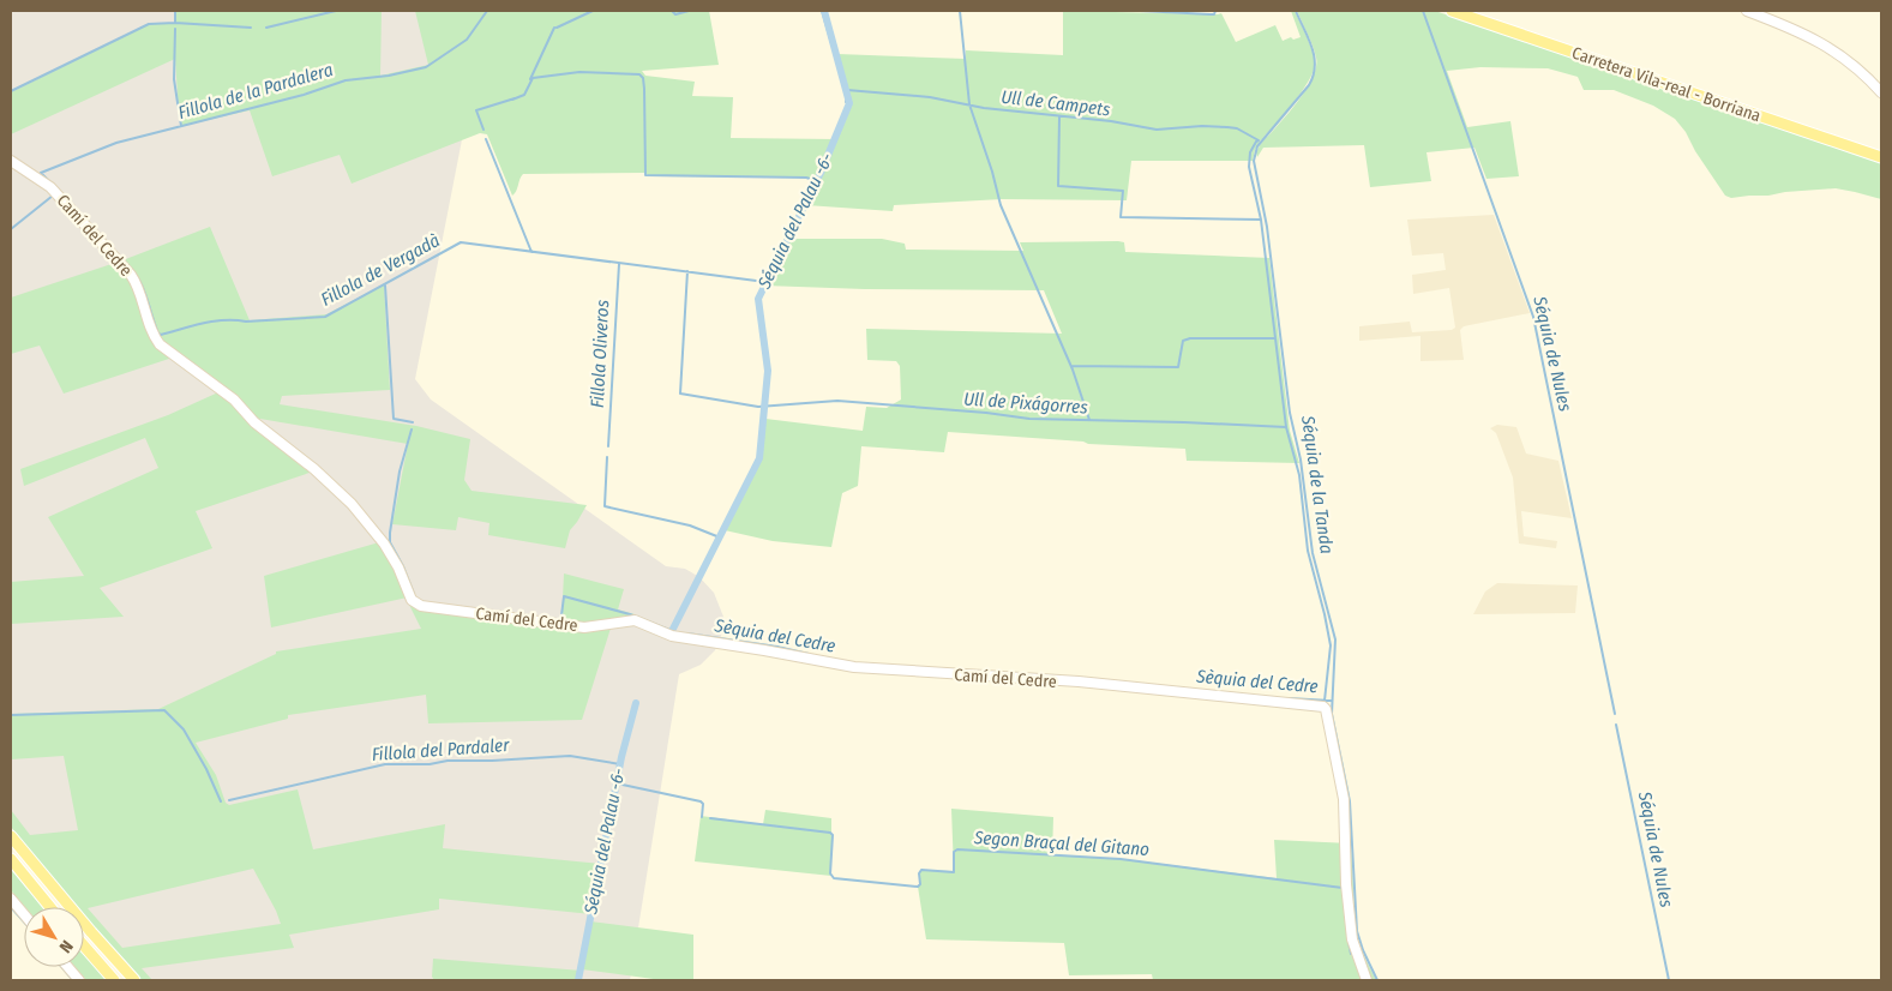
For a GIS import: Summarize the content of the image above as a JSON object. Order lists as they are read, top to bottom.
{
  "streets": {
    "main road": ["Carretera Vila-real - Borriana"],
    "street": ["Camí del Cedre"]
  },
  "water": [
    "Fillola de la Pardalera",
    "Ull de Campets",
    "Séquia del Palau -6-",
    "Fillola de Vergadà",
    "Fillola Oliveros",
    "Séquia de Nules",
    "Ull de Pixágorres",
    "Séquia de la Tanda",
    "Sèquia del Cedre",
    "Fillola del Pardaler",
    "Segon Braçal del Gitano"
  ],
  "north": "bottom right"
}
